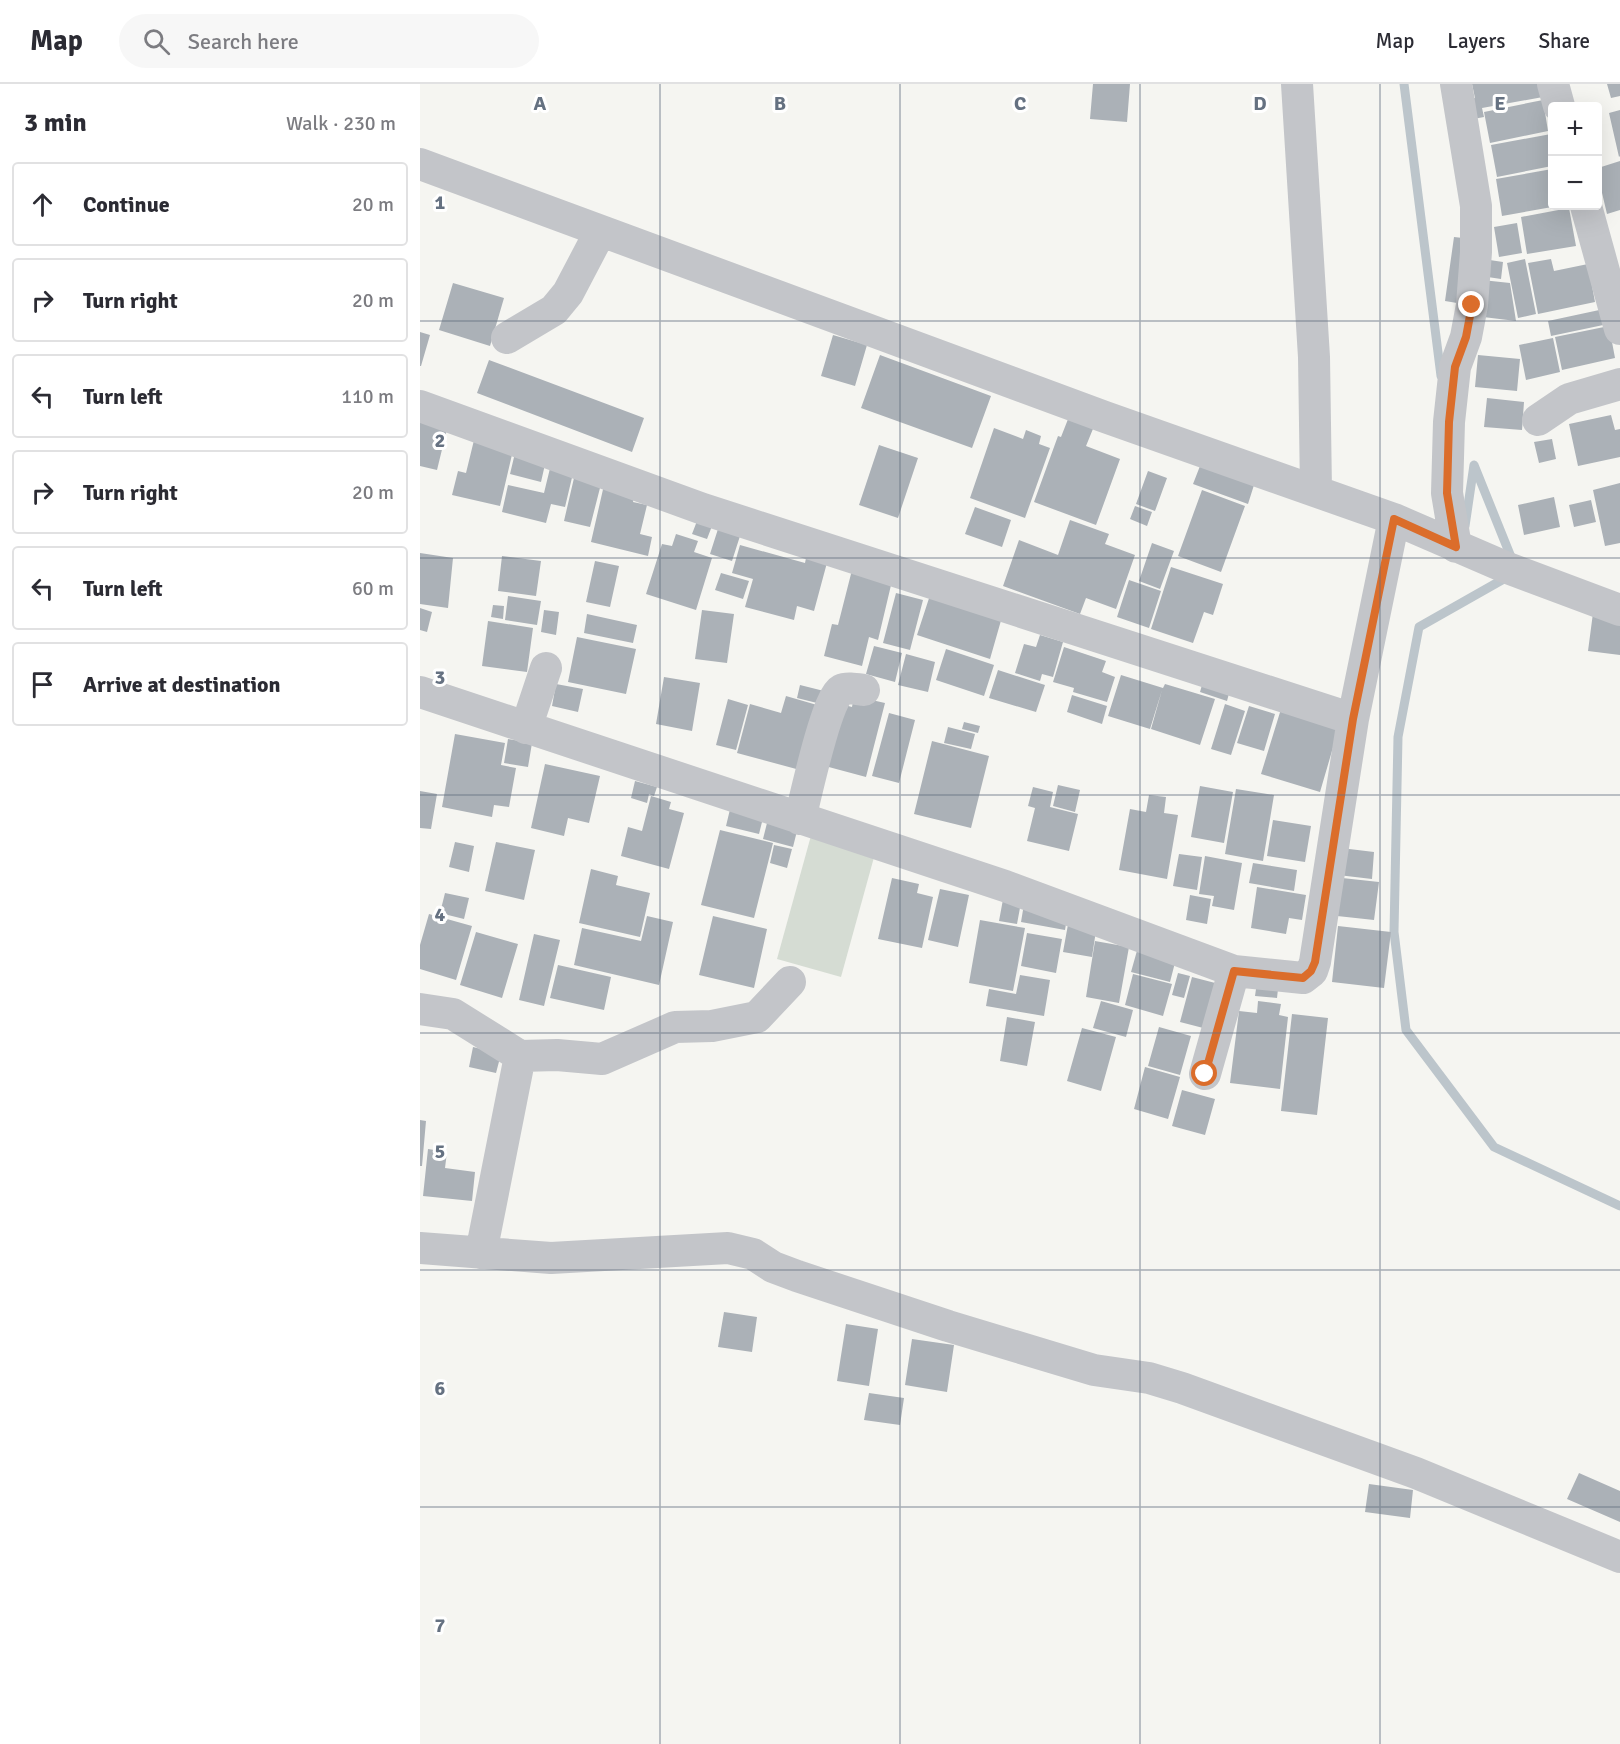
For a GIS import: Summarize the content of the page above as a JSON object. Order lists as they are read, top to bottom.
{
  "page": {
    "header": "Map",
    "search": "Search here",
    "nav": ["Map", "Layers", "Share"],
    "heading": ["3 min", "Walk · 230 m"],
    "map_buttons": ["+", "−"],
    "list": [
      ["Continue", "20 m"],
      ["Turn right", "20 m"],
      ["Turn left", "110 m"],
      ["Turn right", "20 m"],
      ["Turn left", "60 m"],
      "Arrive at destination"
    ]
  },
  "grid": {
    "columns": [
      "A",
      "B",
      "C",
      "D",
      "E"
    ],
    "rows": [
      "1",
      "2",
      "3",
      "4",
      "5",
      "6",
      "7"
    ]
  }
}
